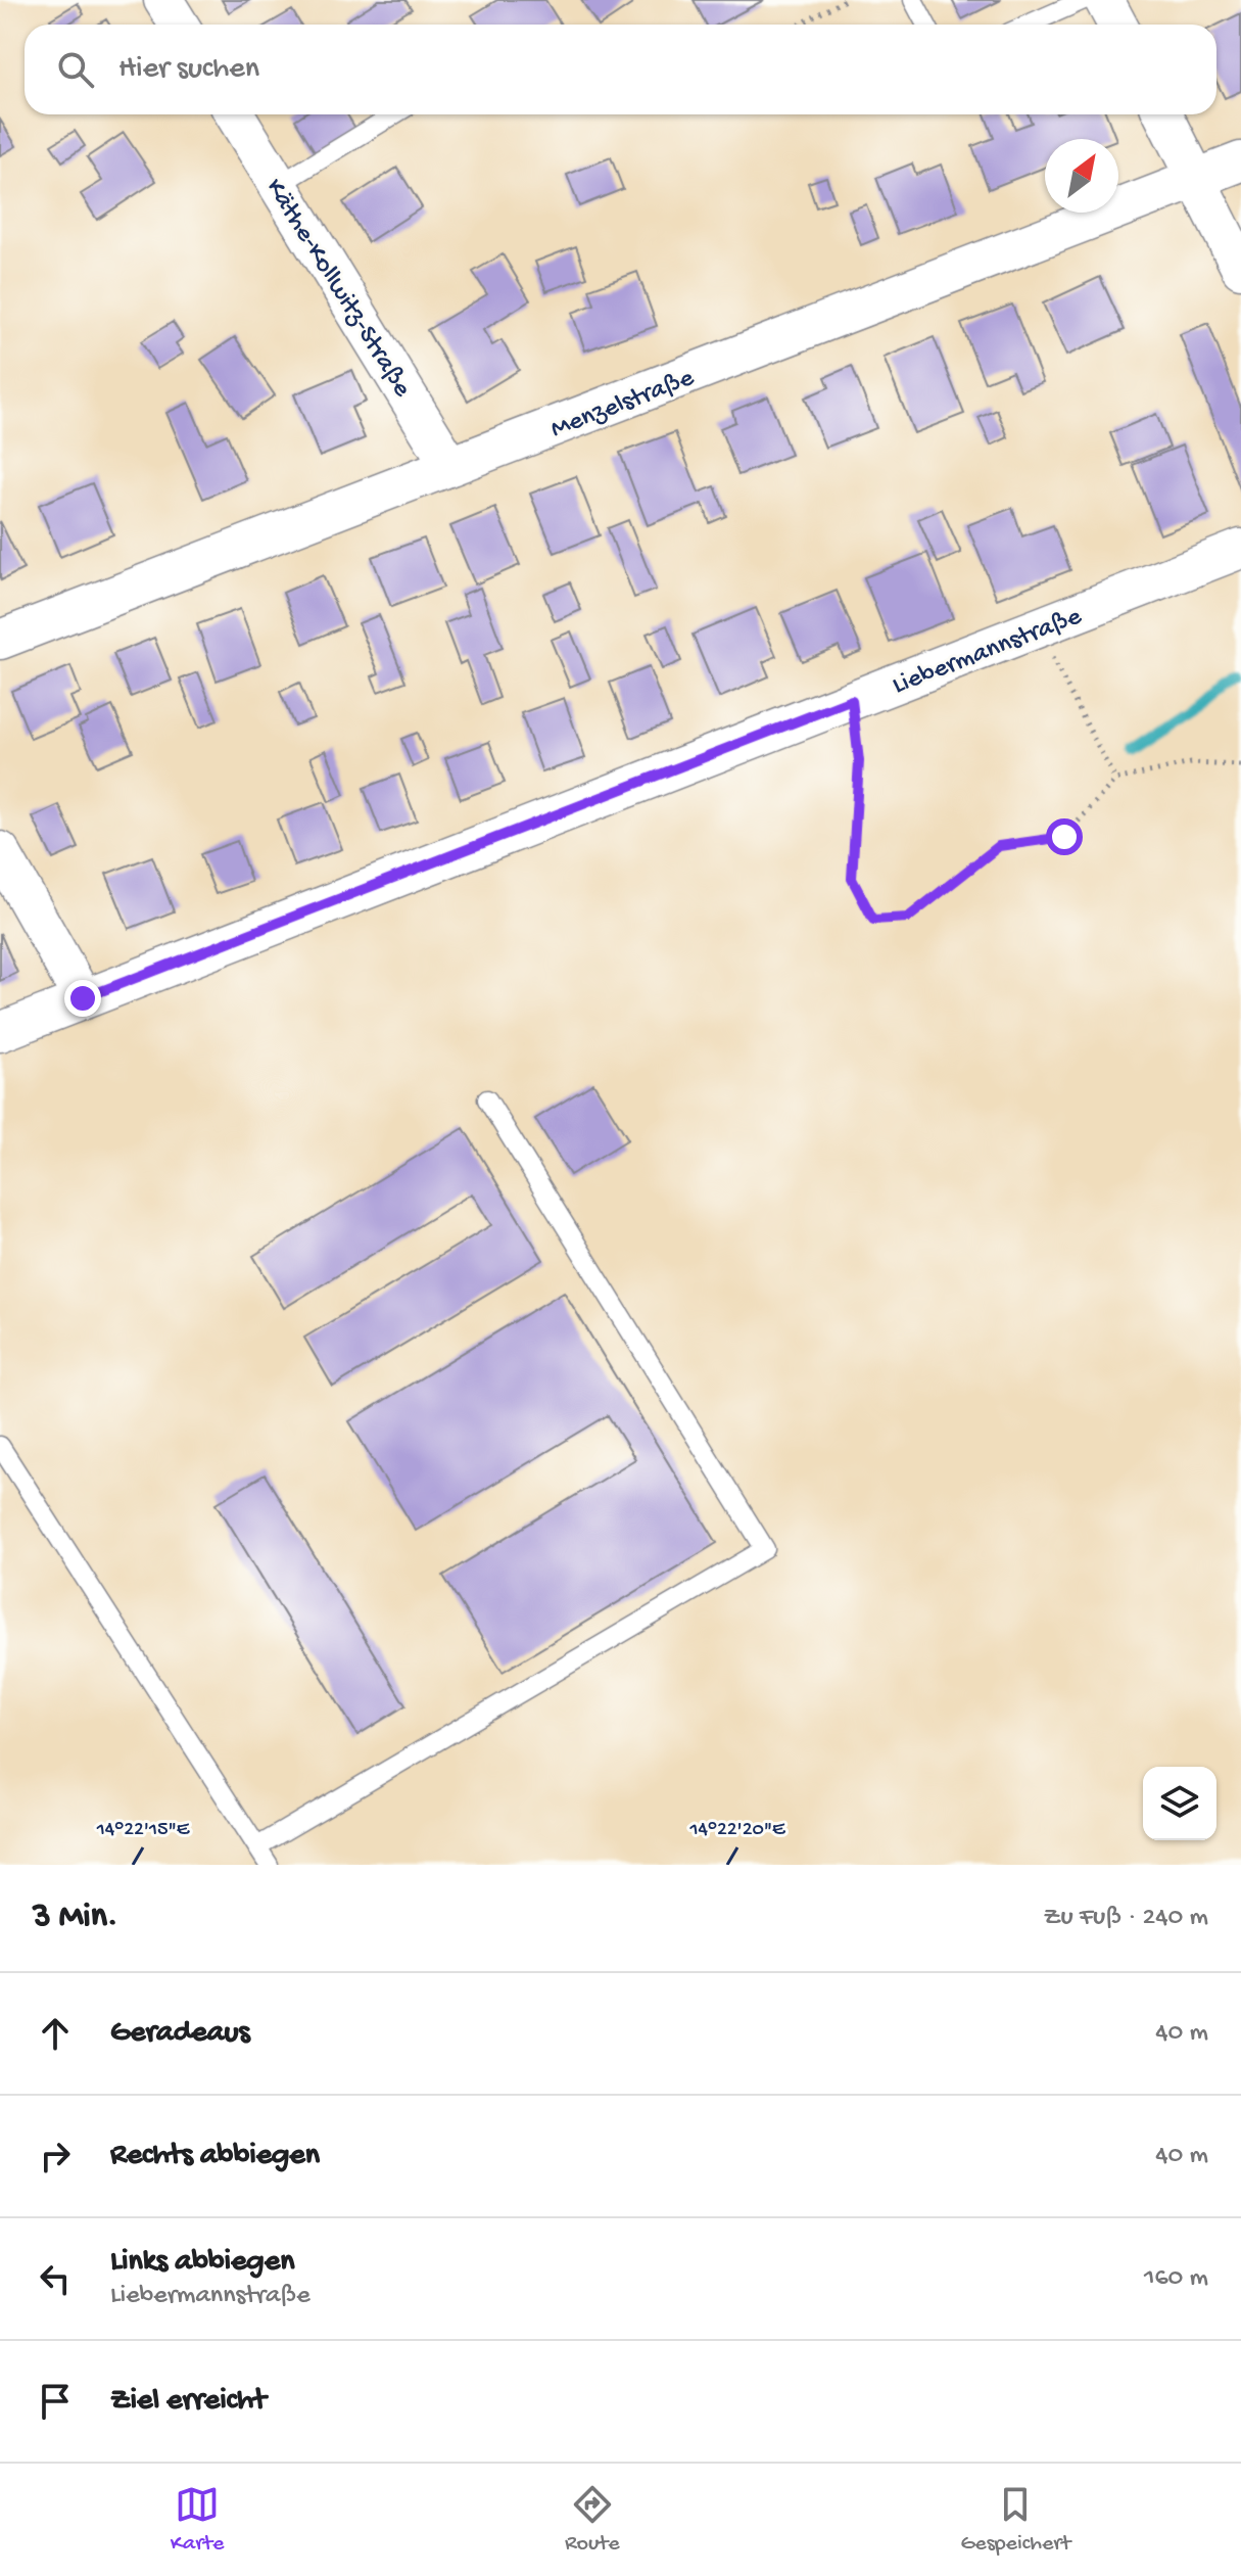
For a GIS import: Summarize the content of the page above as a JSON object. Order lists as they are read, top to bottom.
{
  "streets": {
    "street": ["Käthe-Kollwitz-Straße", "Menzelstraße", "Liebermannstraße"]
  },
  "crossings": [
    ["Käthe-Kollwitz-Straße", "Menzelstraße"]
  ],
  "north": "top right",
  "page": {
    "search": "Hier suchen",
    "heading": ["3 Min.", "Zu Fuß · 240 m"],
    "list": [
      ["Geradeaus", "40 m"],
      ["Rechts abbiegen", "40 m"],
      ["Links abbiegen", "Liebermannstraße", "160 m"],
      "Ziel erreicht"
    ],
    "nav": ["Karte", "Route", "Gespeichert"]
  },
  "coordinates": ["14°22'15\"E", "14°22'20\"E"]
}
